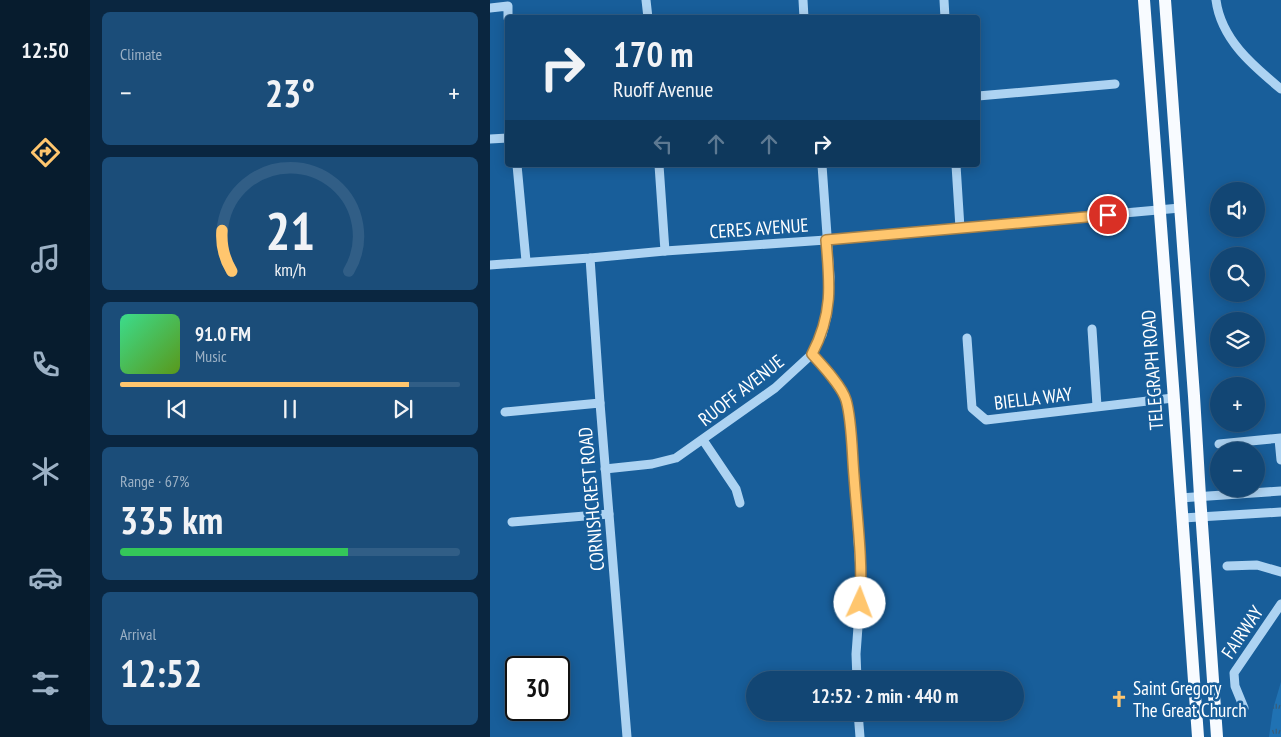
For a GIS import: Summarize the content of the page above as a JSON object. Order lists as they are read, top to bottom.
{
  "streets": {
    "main road": ["TELEGRAPH ROAD"],
    "street": [
      "CERES AVENUE",
      "RUOFF AVENUE",
      "BIELLA WAY",
      "CORNISHCREST ROAD",
      "FAIRWAY"
    ]
  },
  "crossings": [
    ["CERES AVENUE", "TELEGRAPH ROAD"],
    ["CERES AVENUE", "RUOFF AVENUE"],
    ["CERES AVENUE", "CORNISHCREST ROAD"],
    ["TELEGRAPH ROAD", "BIELLA WAY"],
    ["RUOFF AVENUE", "CORNISHCREST ROAD"]
  ],
  "places": {
    "church": ["Saint Gregory The Great Church"]
  },
  "page": {
    "tabs": "12:50",
    "tile": [
      "Climate",
      ["Range · 67%", "335 km"],
      ["Arrival", "12:52"]
    ],
    "turn": ["170 m", "Ruoff Avenue"],
    "heat": ["−", "23°", "+"],
    "map_buttons": ["+", "−"],
    "song": ["91.0 FM", "Music"],
    "limit": "30",
    "trip": "12:52 · 2 min · 440 m",
    "gauge": ["21", "km/h"]
  }
}
